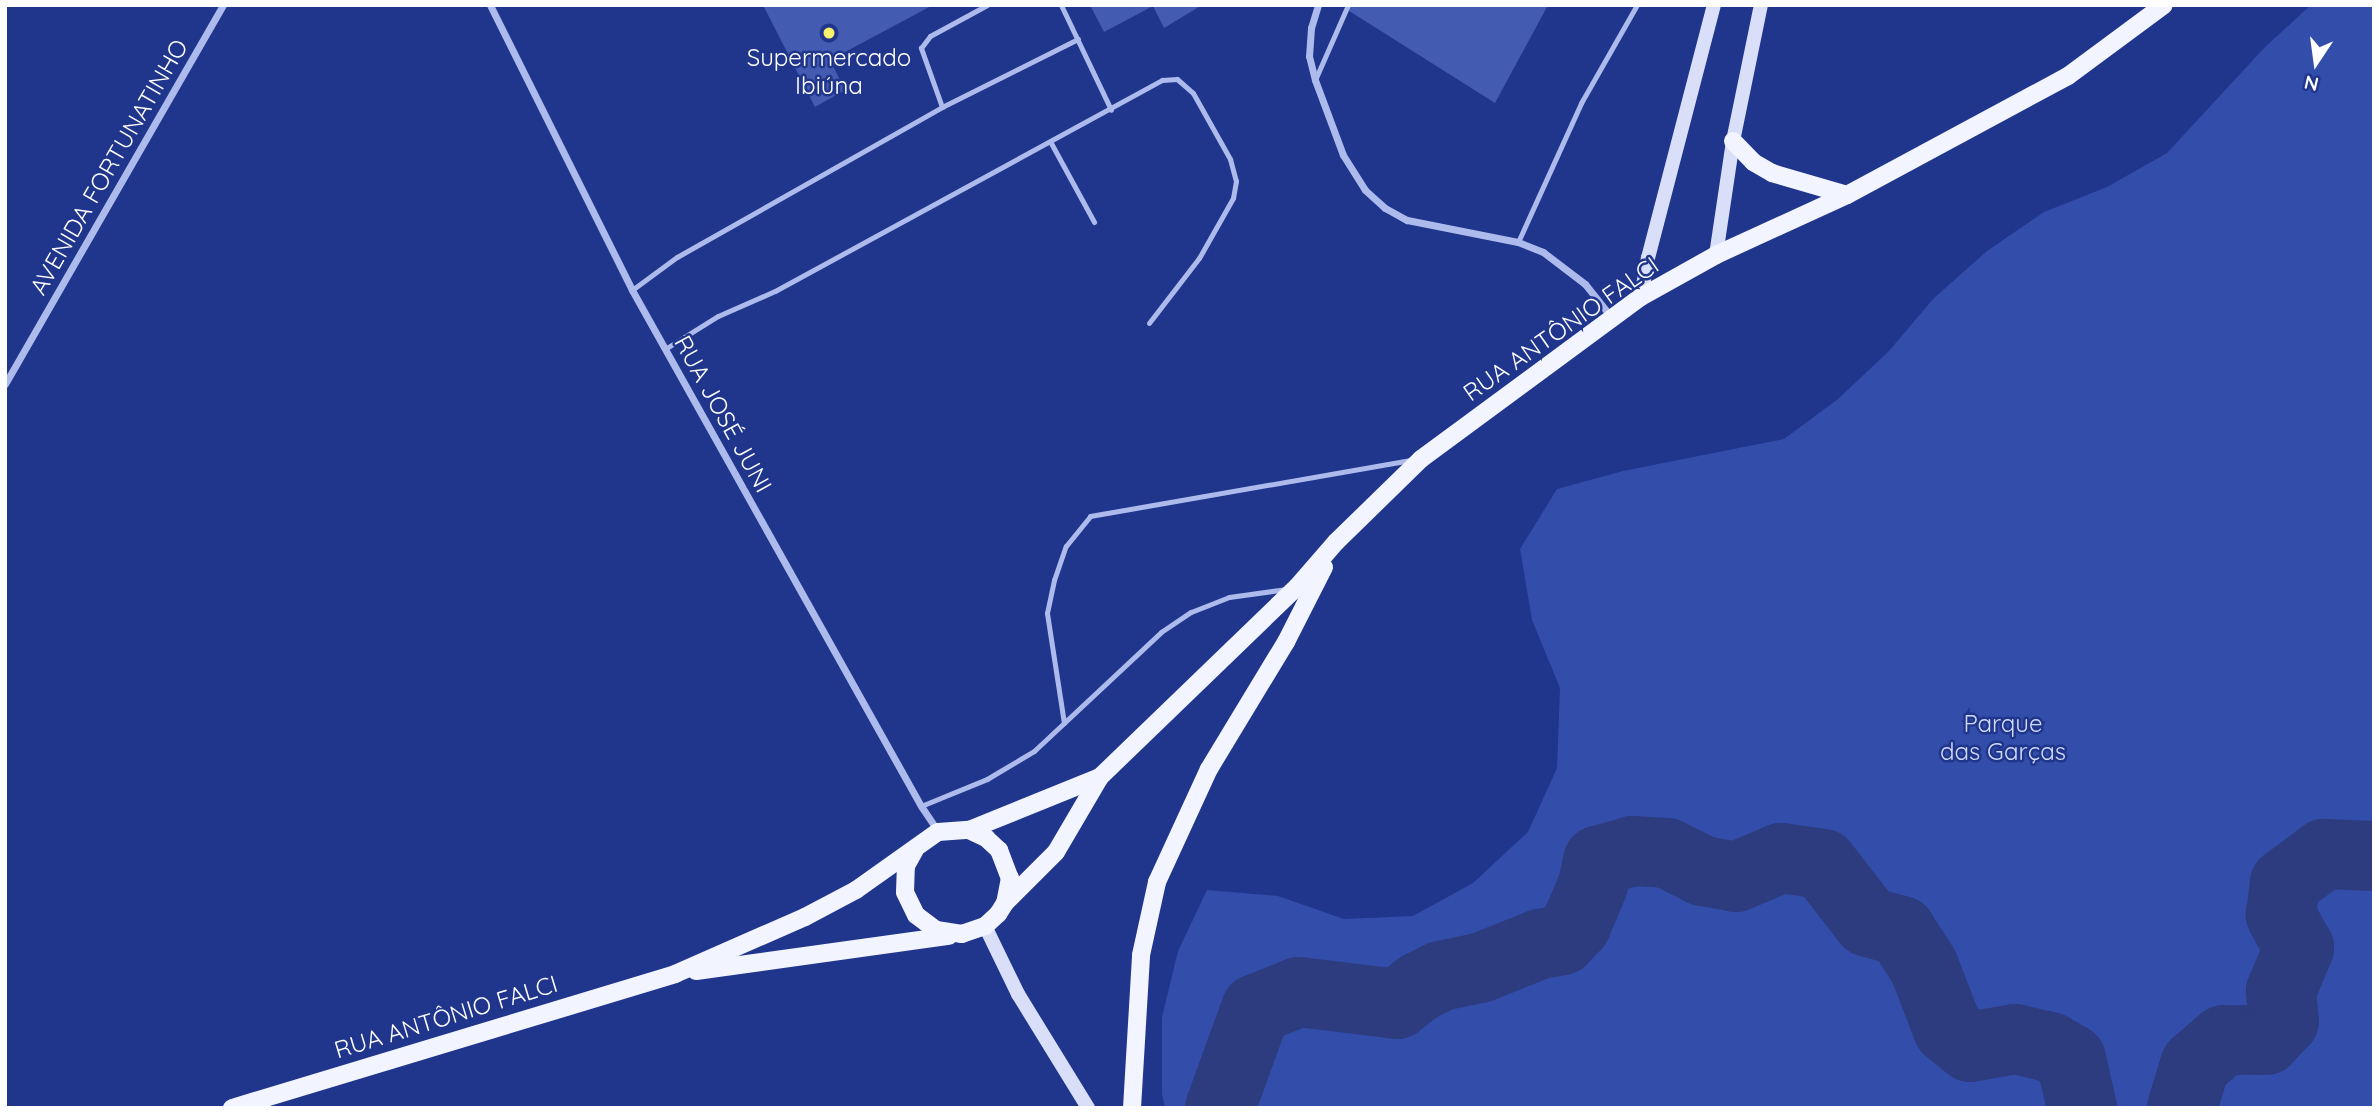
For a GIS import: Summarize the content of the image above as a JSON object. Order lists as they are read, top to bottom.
{
  "streets": {
    "main road": ["RUA ANTÔNIO FALCI"],
    "street": ["AVENIDA FORTUNATINHO", "RUA JOSÉ JUNI"]
  },
  "crossings": [
    ["RUA ANTÔNIO FALCI", "RUA JOSÉ JUNI"]
  ],
  "parks": ["Parque das Garças"],
  "places": ["Supermercado Ibiúna"],
  "north": "bottom"
}
